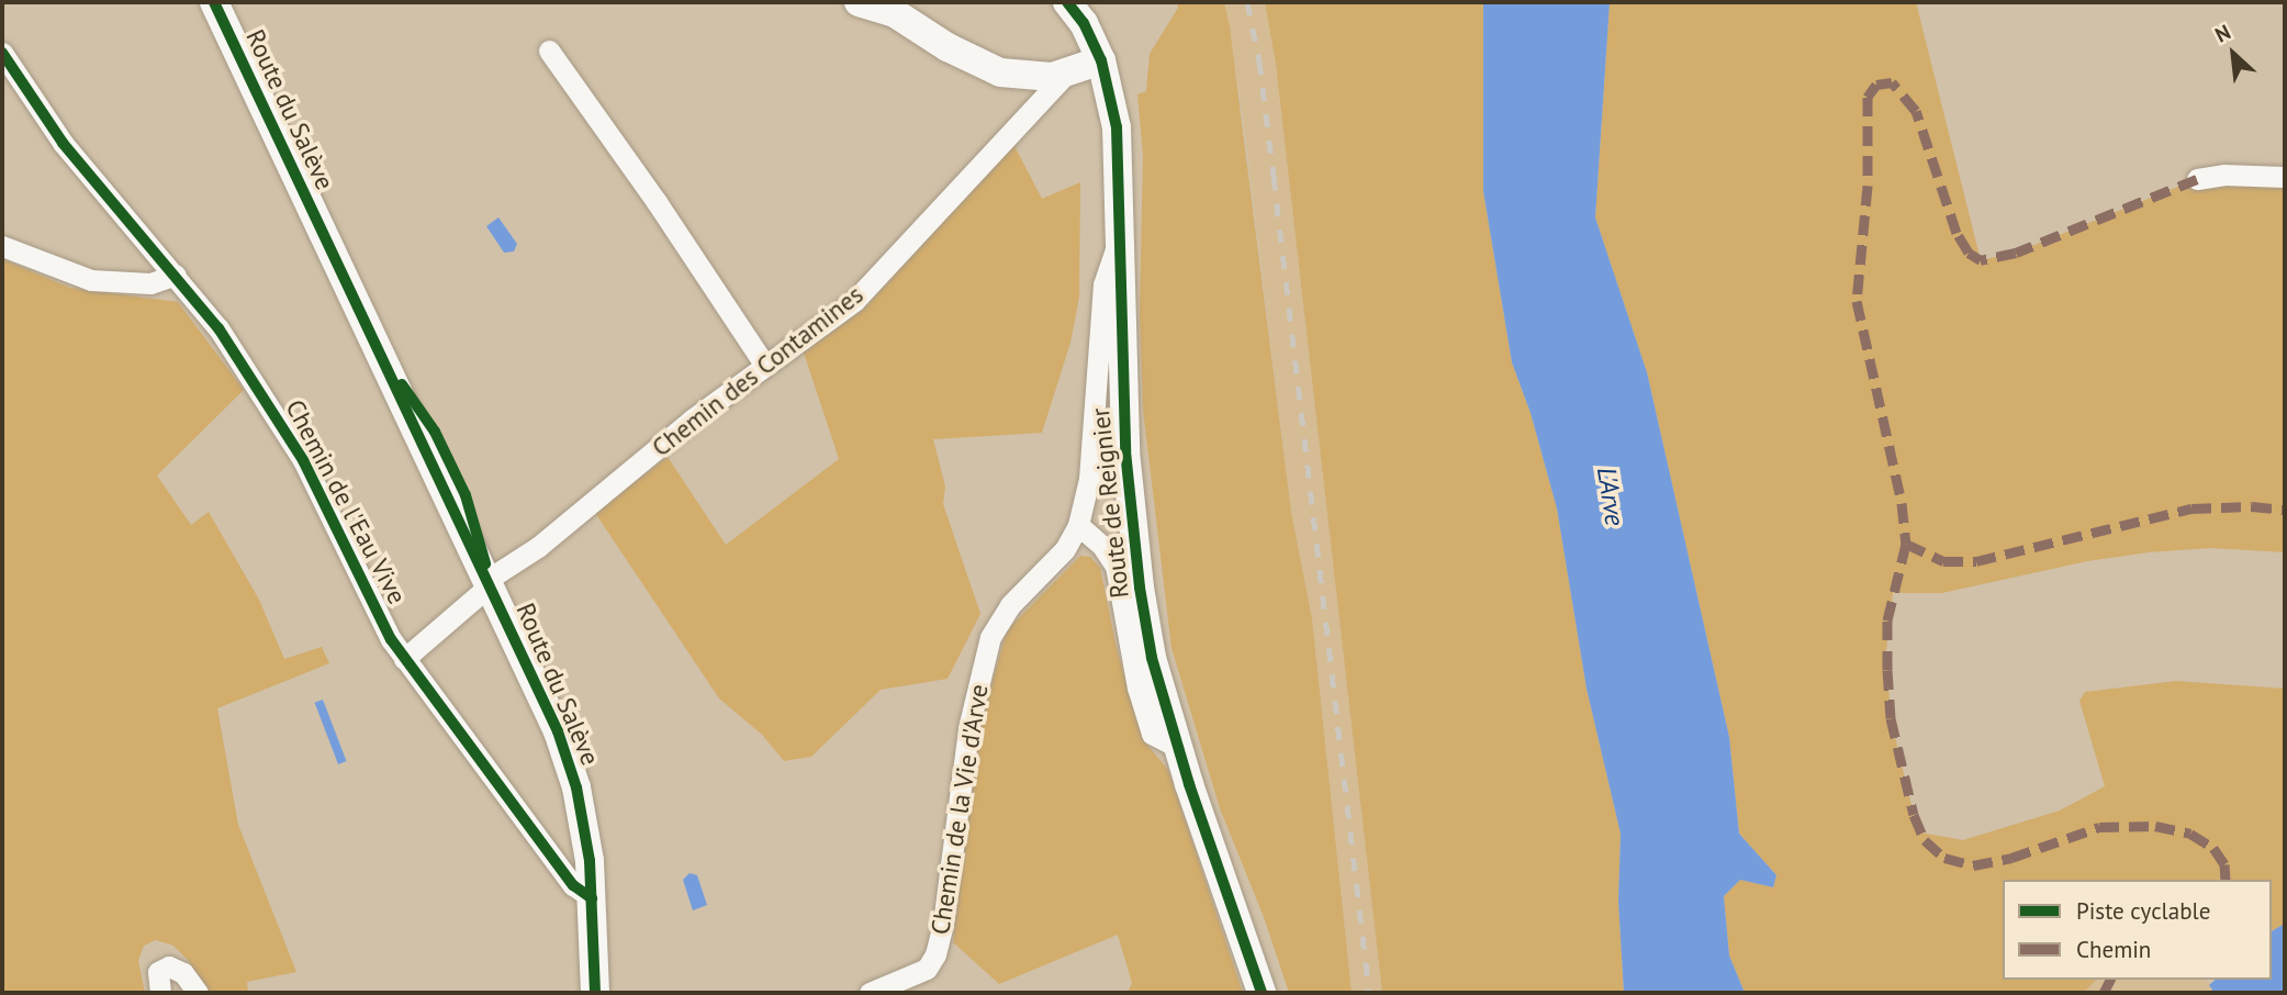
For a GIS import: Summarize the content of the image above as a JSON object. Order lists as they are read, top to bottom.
{
  "streets": {
    "main road": ["Route du Salève", "Route de Reignier"],
    "street": ["Chemin des Contamines", "Chemin de l'Eau Vive", "Chemin de la Vie d'Arve"]
  },
  "crossings": [
    ["Route du Salève", "Chemin des Contamines"],
    ["Route du Salève", "Chemin de l'Eau Vive"],
    ["Chemin des Contamines", "Chemin de l'Eau Vive"],
    ["Route de Reignier", "Chemin de la Vie d'Arve"]
  ],
  "water": ["L'Arve"],
  "legend": ["Piste cyclable", "Chemin"],
  "north": "top left"
}
